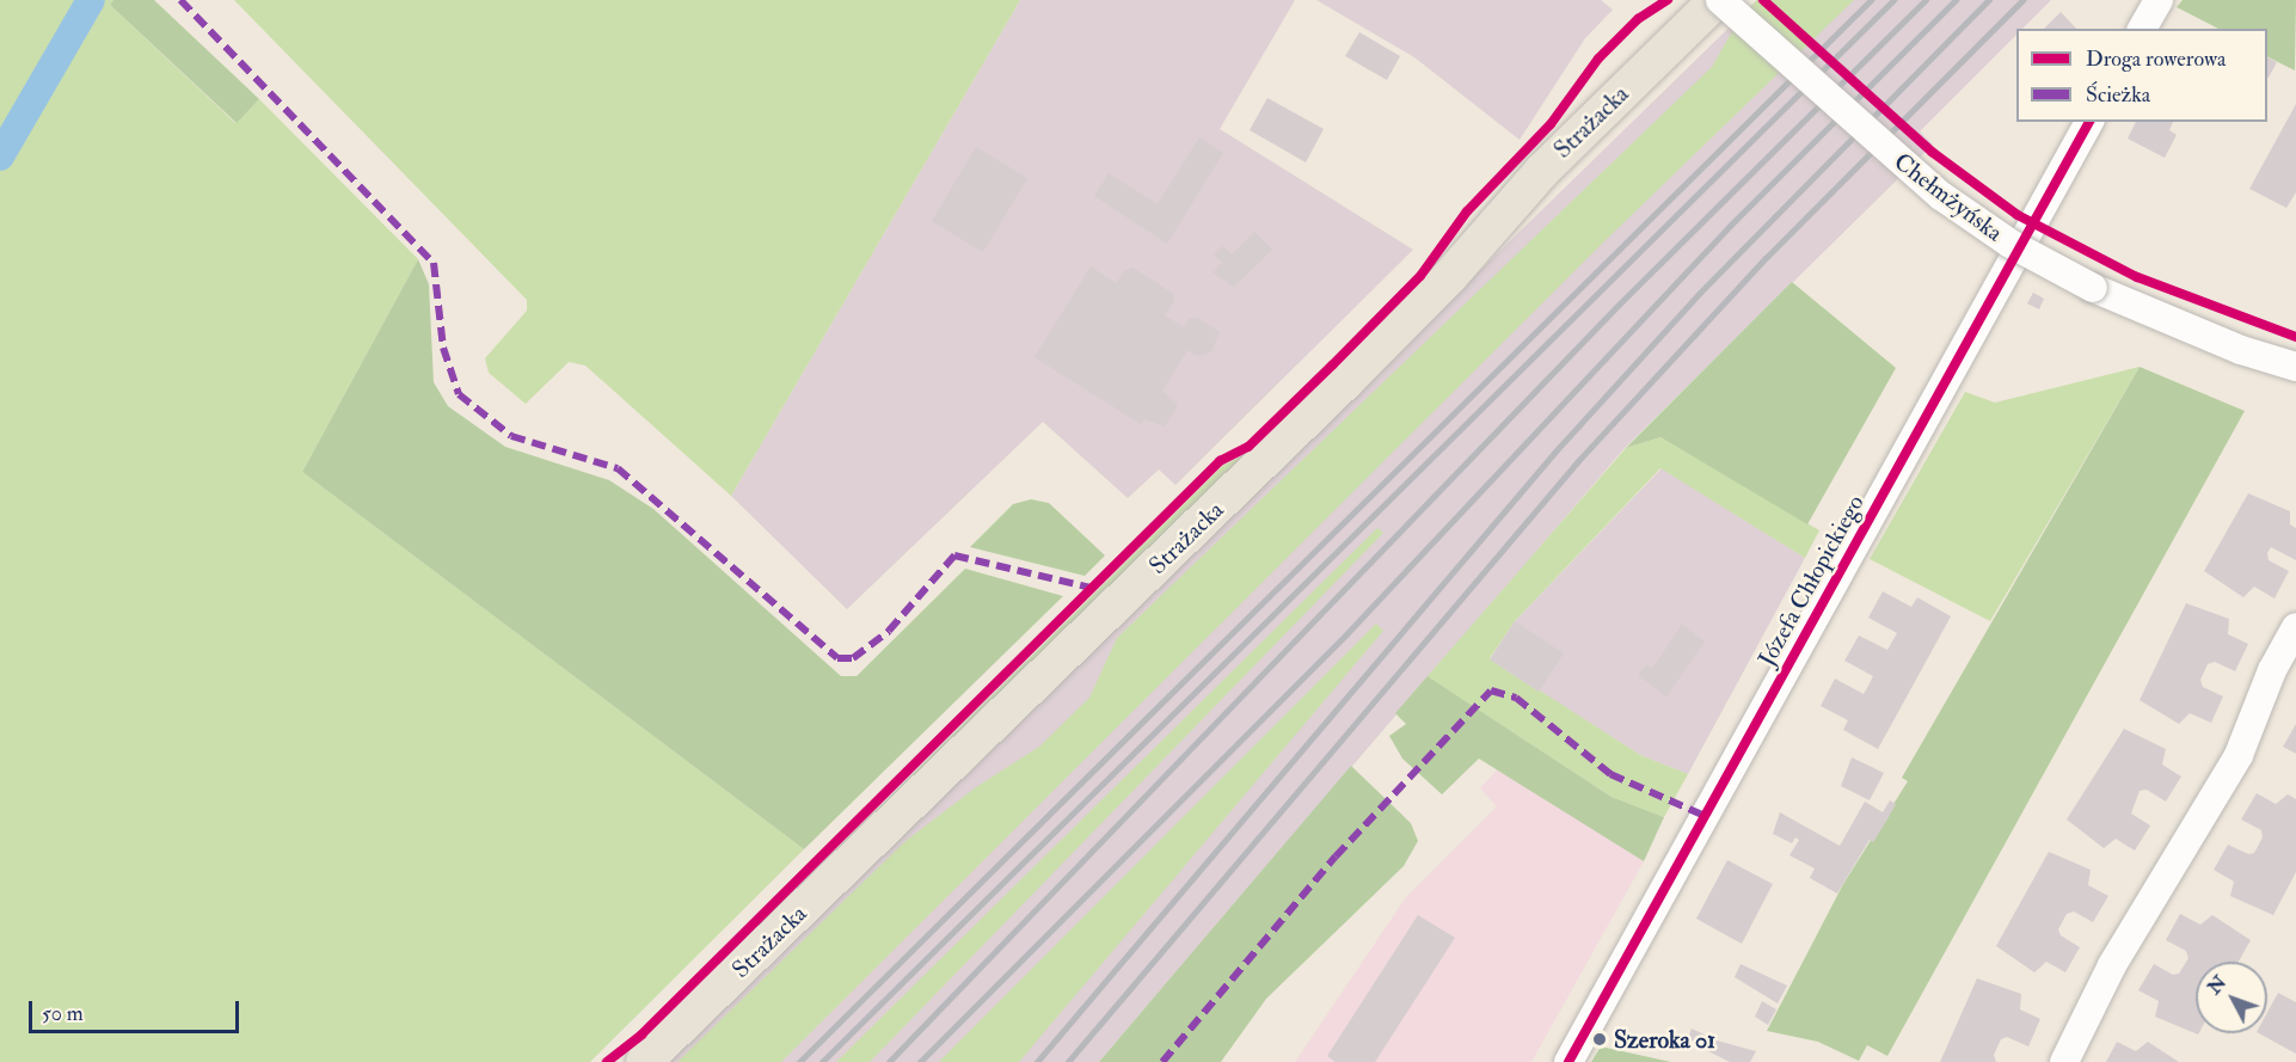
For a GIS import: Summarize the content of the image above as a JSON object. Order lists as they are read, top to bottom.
{
  "streets": {
    "main road": ["Strażacka"],
    "street": ["Chełmżyńska", "Józefa Chłopickiego"]
  },
  "crossings": [
    ["Strażacka", "Chełmżyńska"]
  ],
  "places": ["Szeroka 01"],
  "legend": ["Droga rowerowa", "Ścieżka"],
  "scale_bar": "50 m",
  "north": "top left"
}
